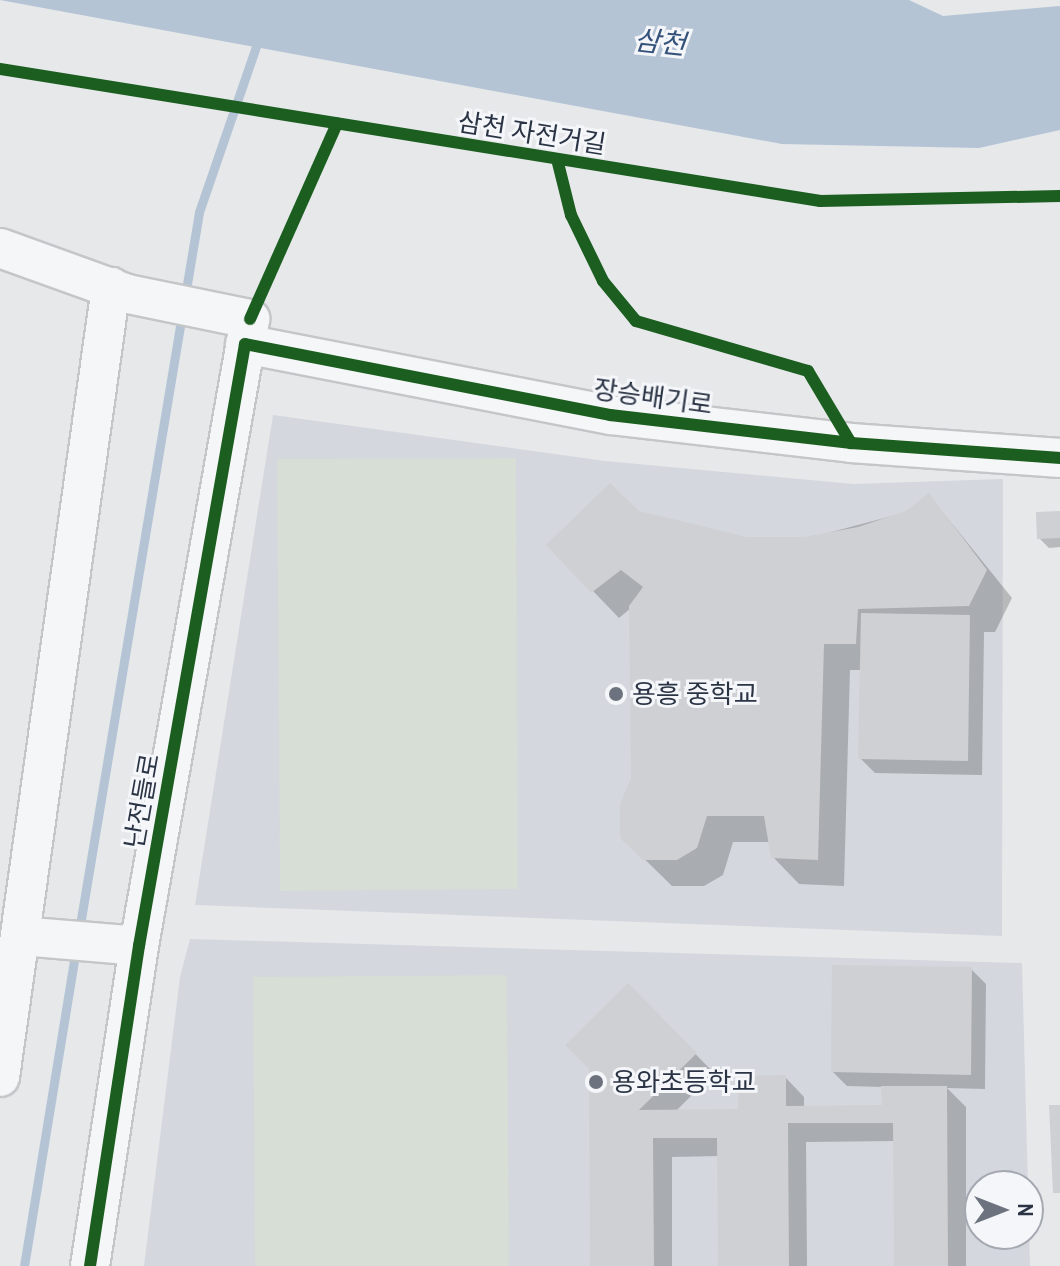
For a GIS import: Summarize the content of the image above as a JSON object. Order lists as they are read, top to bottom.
{
  "streets": {
    "street": ["장승배기로", "난전들로"],
    "cycle path": ["삼천 자전거길"]
  },
  "crossings": [
    ["장승배기로", "난전들로"]
  ],
  "water": ["삼천"],
  "places": ["용흥 중학교", "용와초등학교"],
  "north": "right"
}
